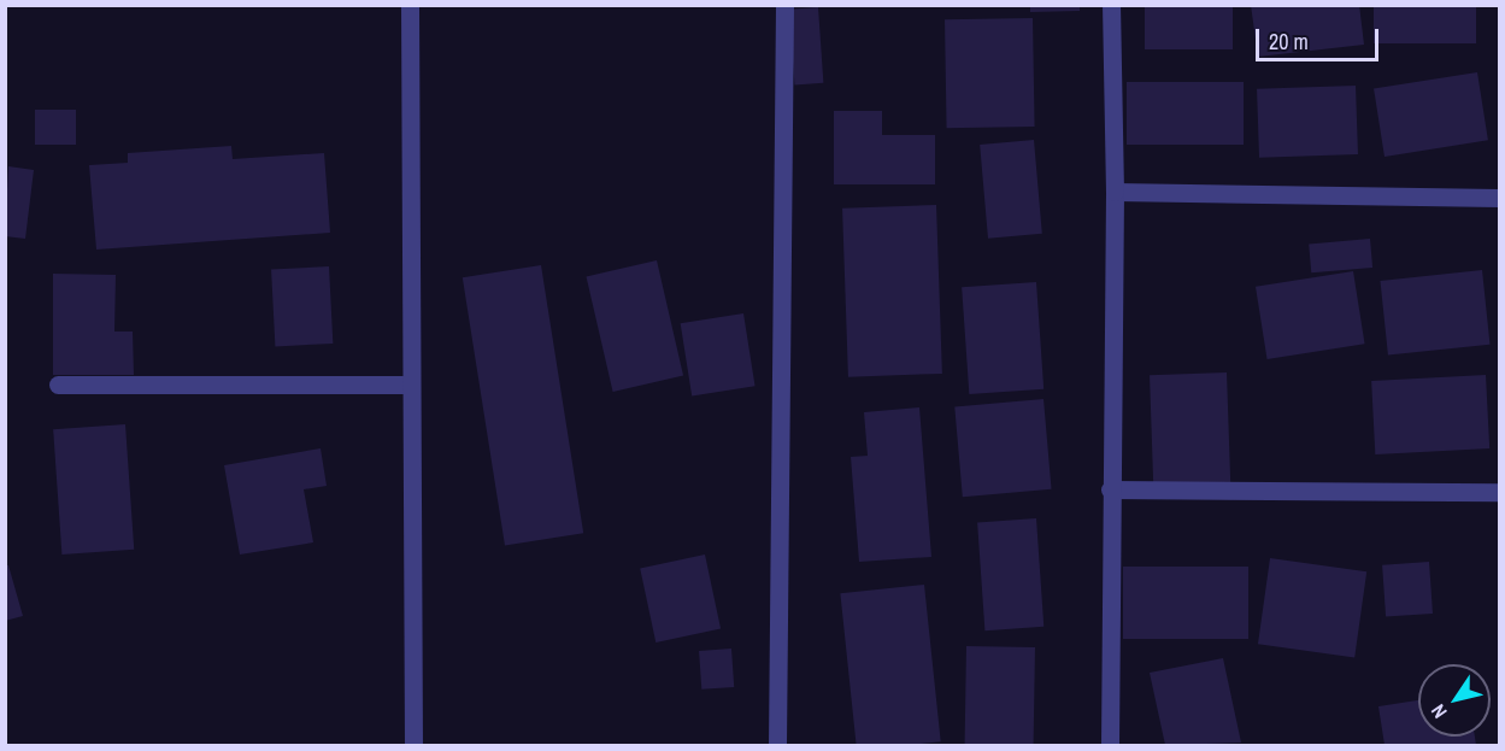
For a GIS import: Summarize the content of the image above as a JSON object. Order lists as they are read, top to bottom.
{
  "scale_bar": "20 m",
  "north": "bottom left"
}
